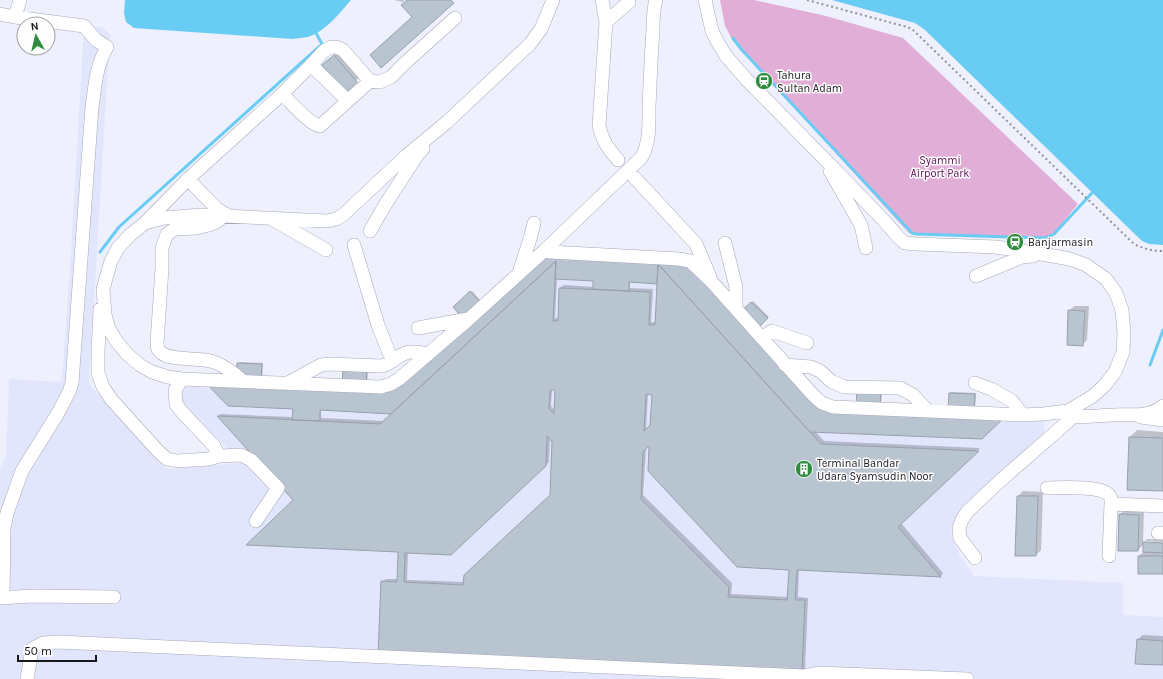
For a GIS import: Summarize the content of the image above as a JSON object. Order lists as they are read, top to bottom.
{
  "parks": ["Syammi Airport Park"],
  "places": {
    "station": ["Tahura Sultan Adam", "Banjarmasin"],
    "building": ["Terminal Bandar Udara Syamsudin Noor"]
  },
  "scale_bar": "50 m",
  "north": "top"
}
